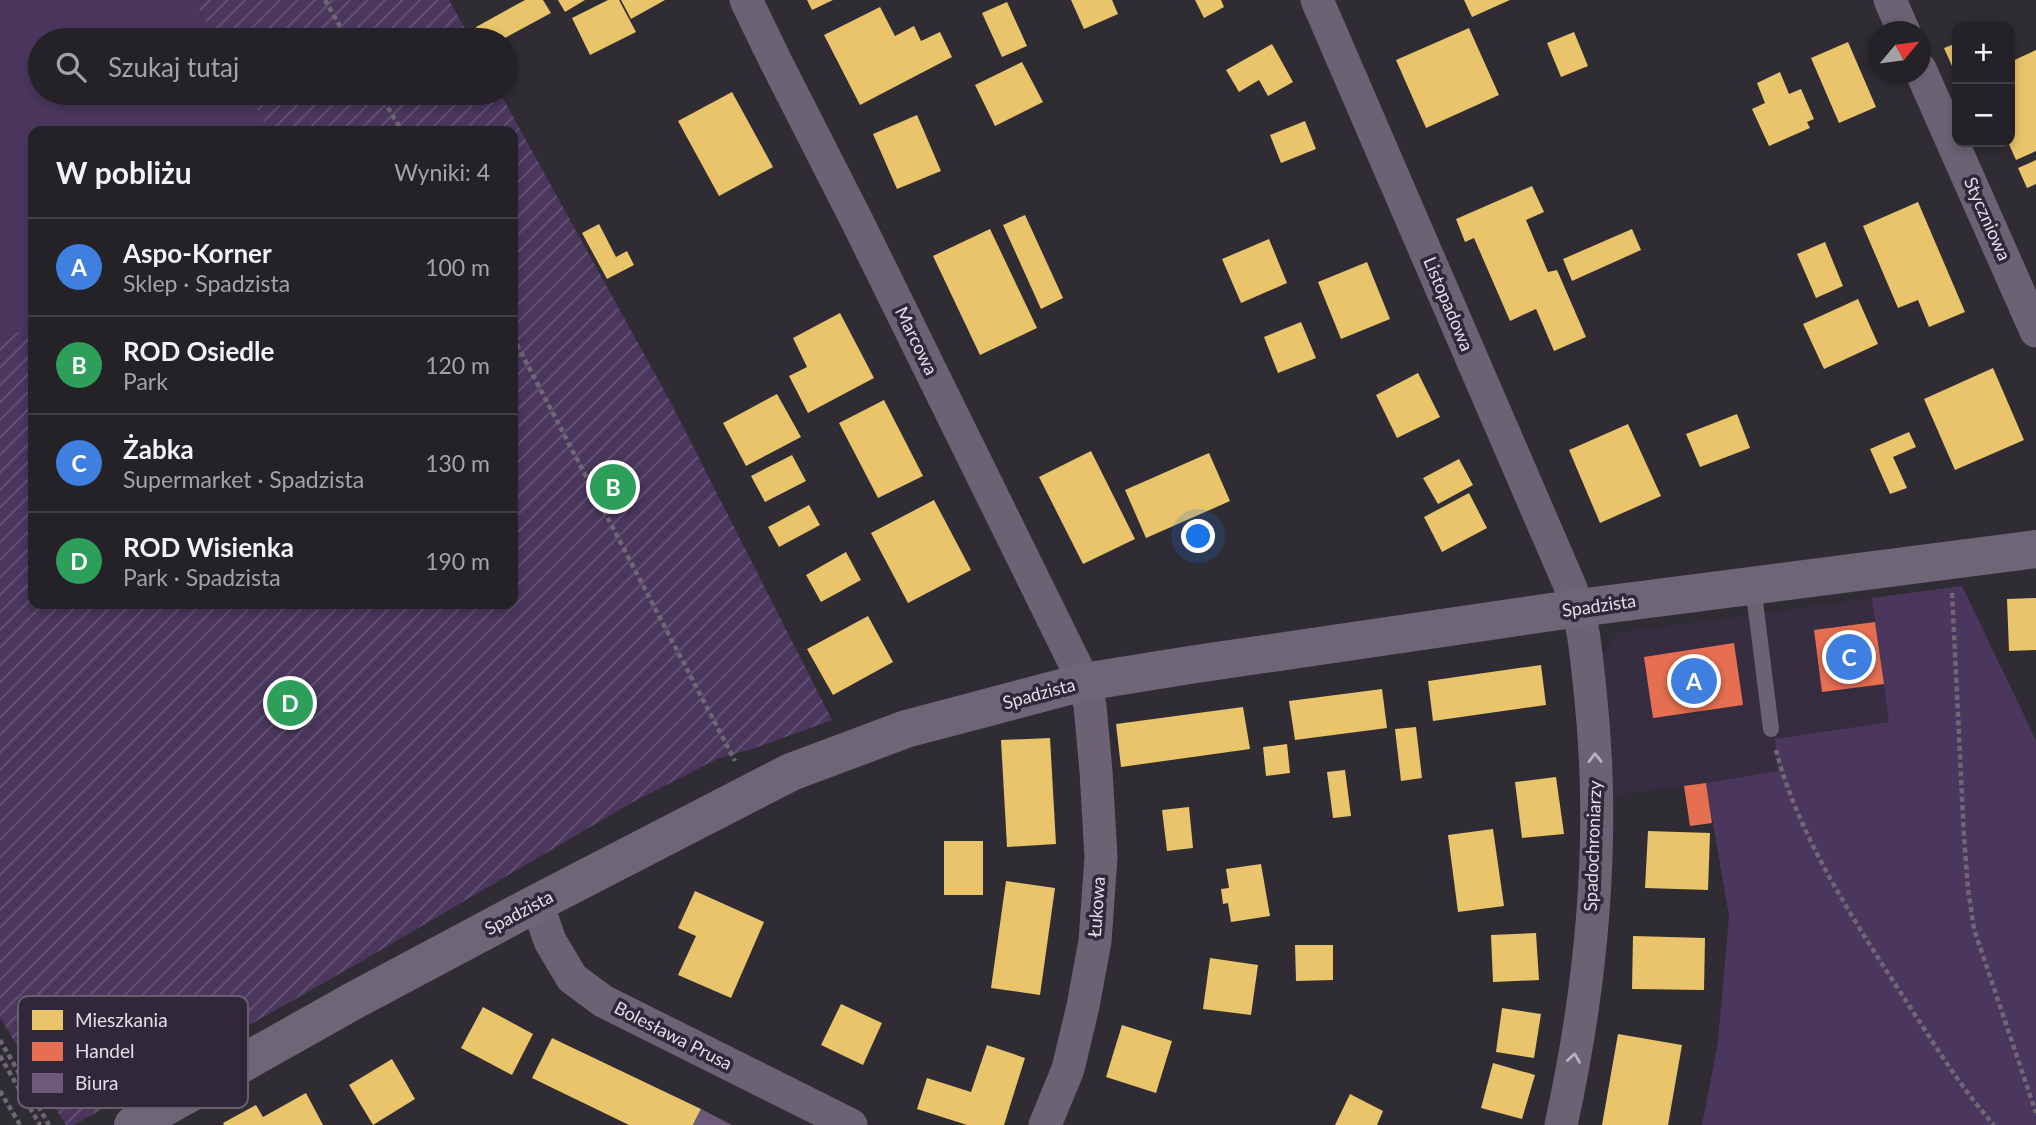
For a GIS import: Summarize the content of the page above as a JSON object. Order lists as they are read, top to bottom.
{
  "streets": {
    "street": [
      "Styczniowa",
      "Listopadowa",
      "Marcowa",
      "Spadzista",
      "Spadochroniarzy",
      "Łukowa",
      "Bolesława Prusa"
    ]
  },
  "crossings": [
    ["Listopadowa", "Spadzista"],
    ["Listopadowa", "Spadochroniarzy"],
    ["Marcowa", "Spadzista"],
    ["Marcowa", "Łukowa"],
    ["Spadzista", "Spadochroniarzy"],
    ["Spadzista", "Łukowa"],
    ["Spadzista", "Bolesława Prusa"]
  ],
  "one_way": ["Spadochroniarzy"],
  "legend": ["Mieszkania", "Handel", "Biura"],
  "north": "top right",
  "page": {
    "map_buttons": ["+", "−"],
    "search": "Szukaj tutaj",
    "heading": ["W pobliżu", "Wyniki: 4"],
    "list": [
      {
        "mark": "A",
        "name": "Aspo-Korner",
        "note": "Sklep · Spadzista",
        "value": "100 m"
      },
      {
        "mark": "B",
        "name": "ROD Osiedle",
        "note": "Park",
        "value": "120 m"
      },
      {
        "mark": "C",
        "name": "Żabka",
        "note": "Supermarket · Spadzista",
        "value": "130 m"
      },
      {
        "mark": "D",
        "name": "ROD Wisienka",
        "note": "Park · Spadzista",
        "value": "190 m"
      }
    ],
    "pins": [
      "B",
      "C",
      "A",
      "D"
    ]
  }
}
